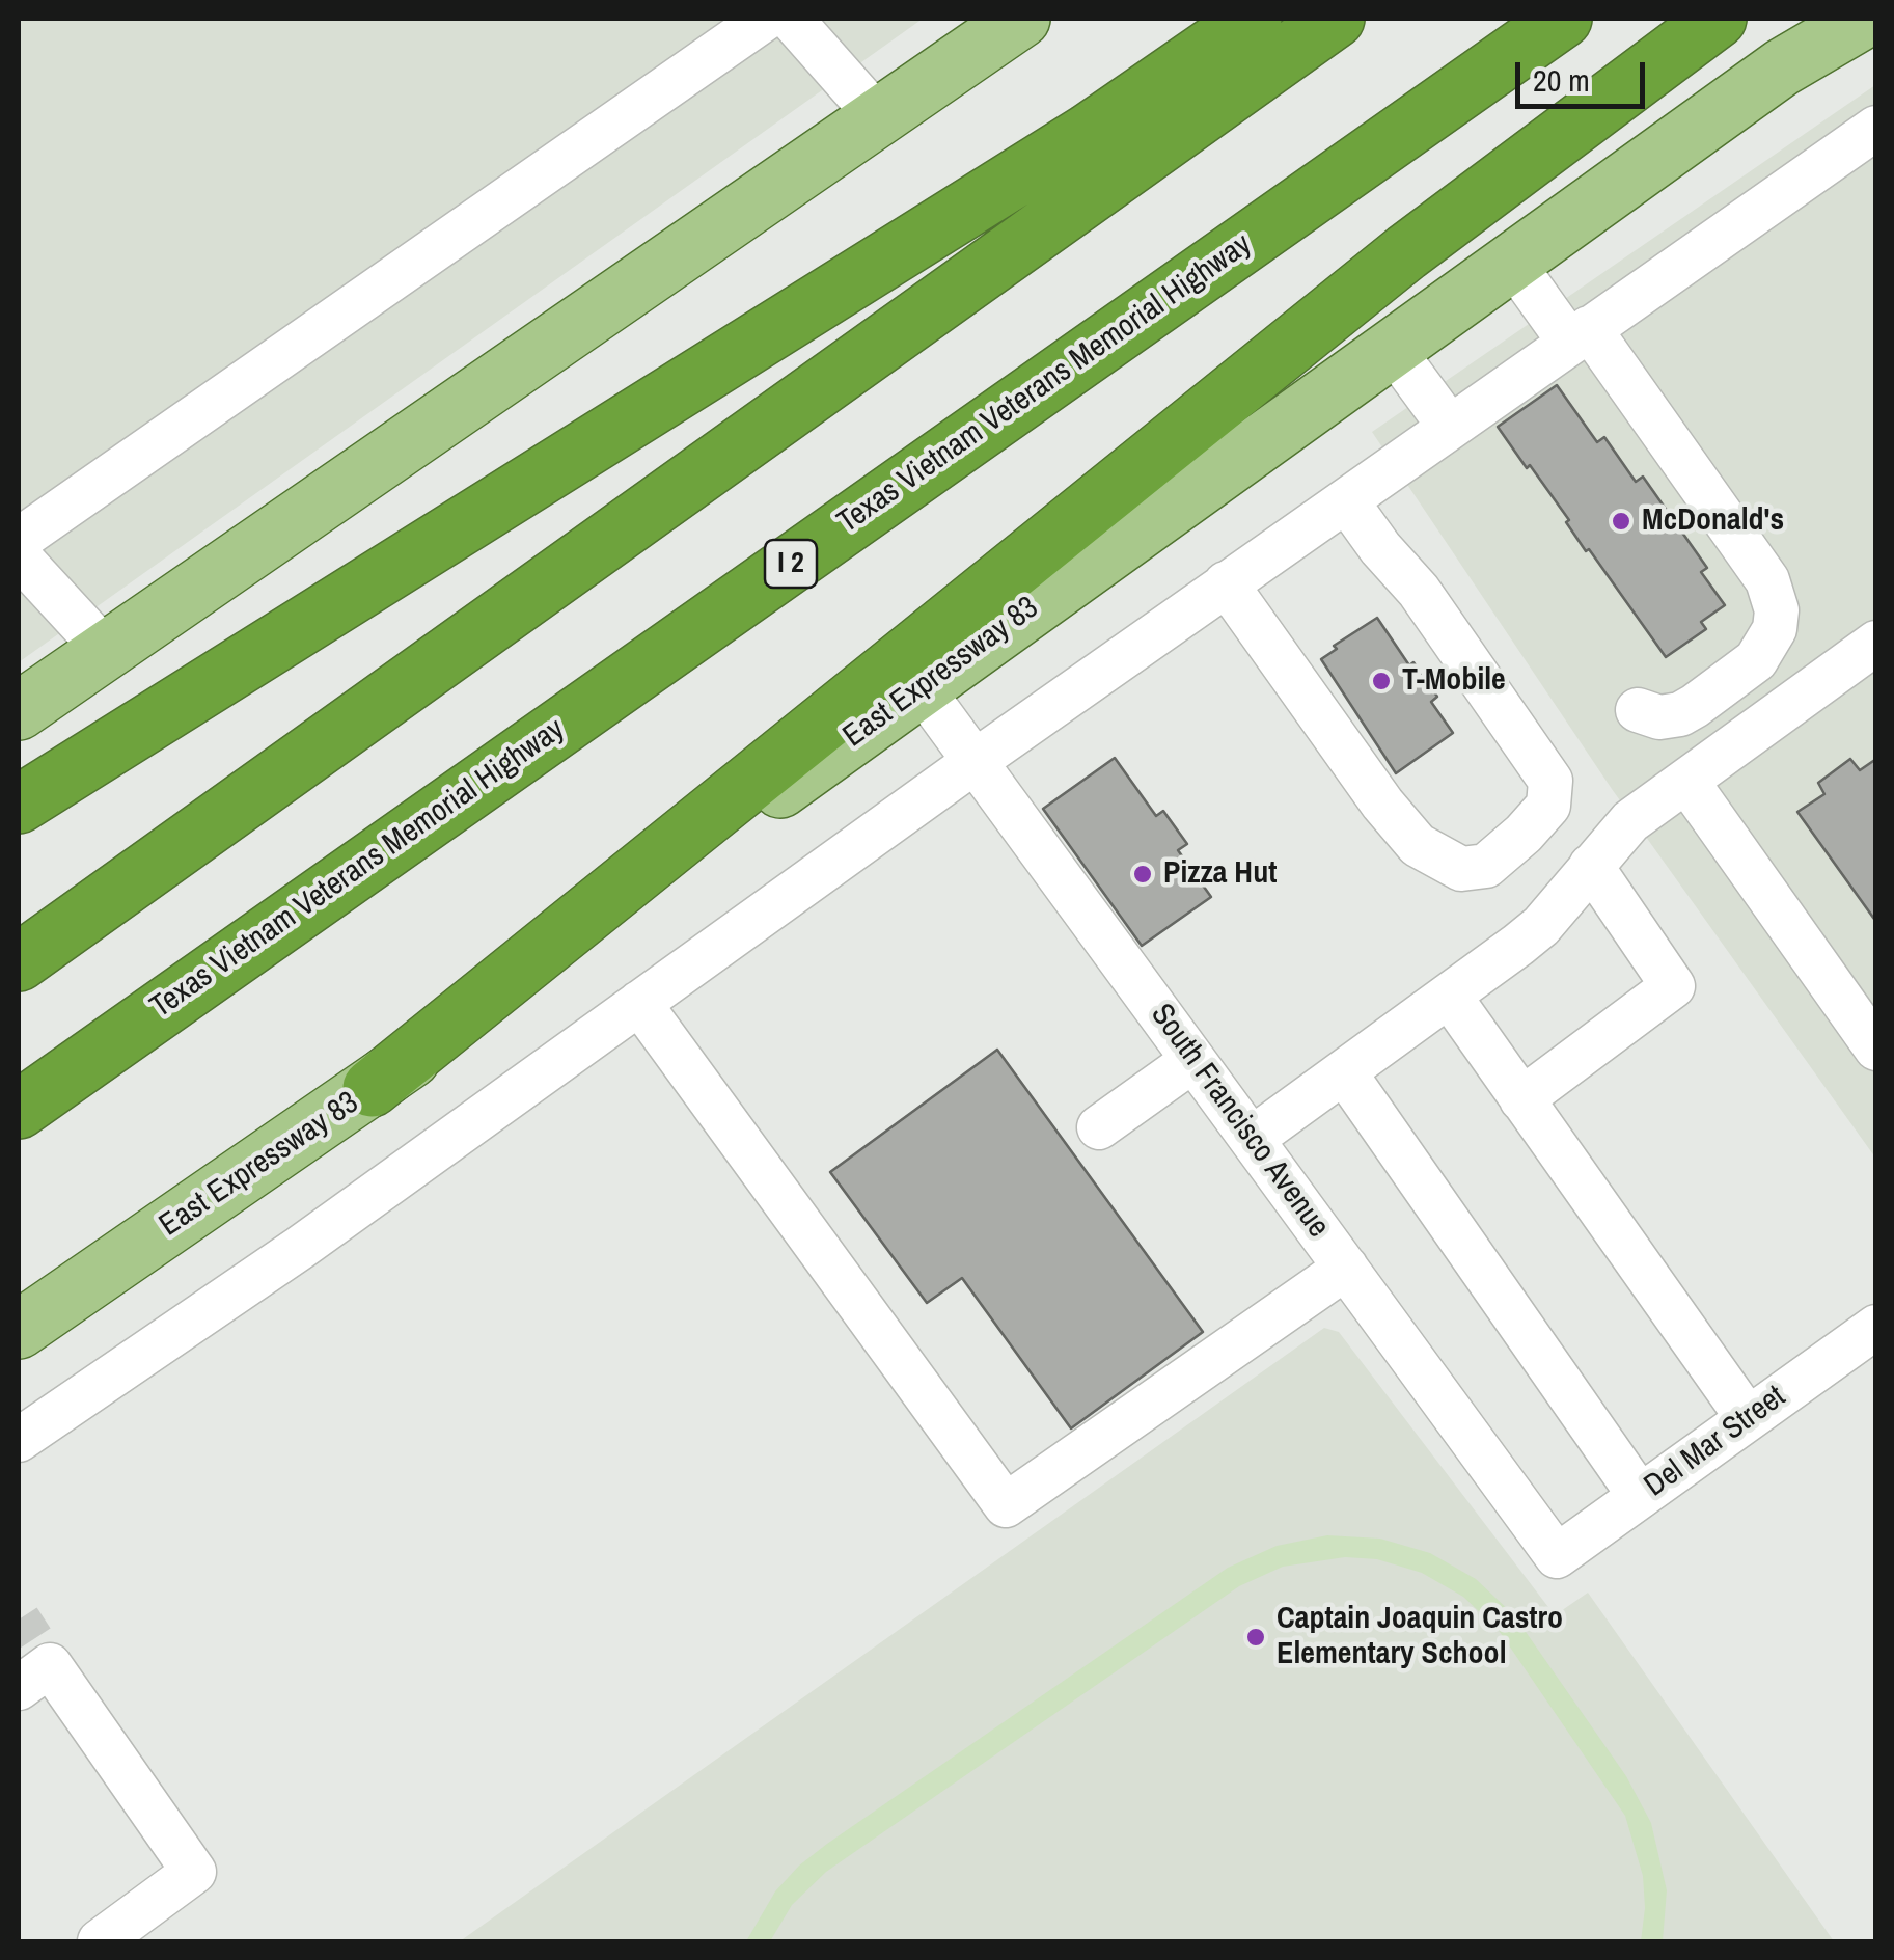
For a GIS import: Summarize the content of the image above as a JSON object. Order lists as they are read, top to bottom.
{
  "streets": {
    "highway": ["Texas Vietnam Veterans Memorial Highway", "I 2"],
    "main road": ["East Expressway 83"],
    "street": ["South Francisco Avenue", "Del Mar Street"]
  },
  "crossings": [
    ["East Expressway 83", "South Francisco Avenue"],
    ["South Francisco Avenue", "Del Mar Street"]
  ],
  "places": [
    "McDonald's",
    "T-Mobile",
    "Pizza Hut",
    "Captain Joaquin Castro Elementary School"
  ],
  "scale_bar": "20 m"
}
